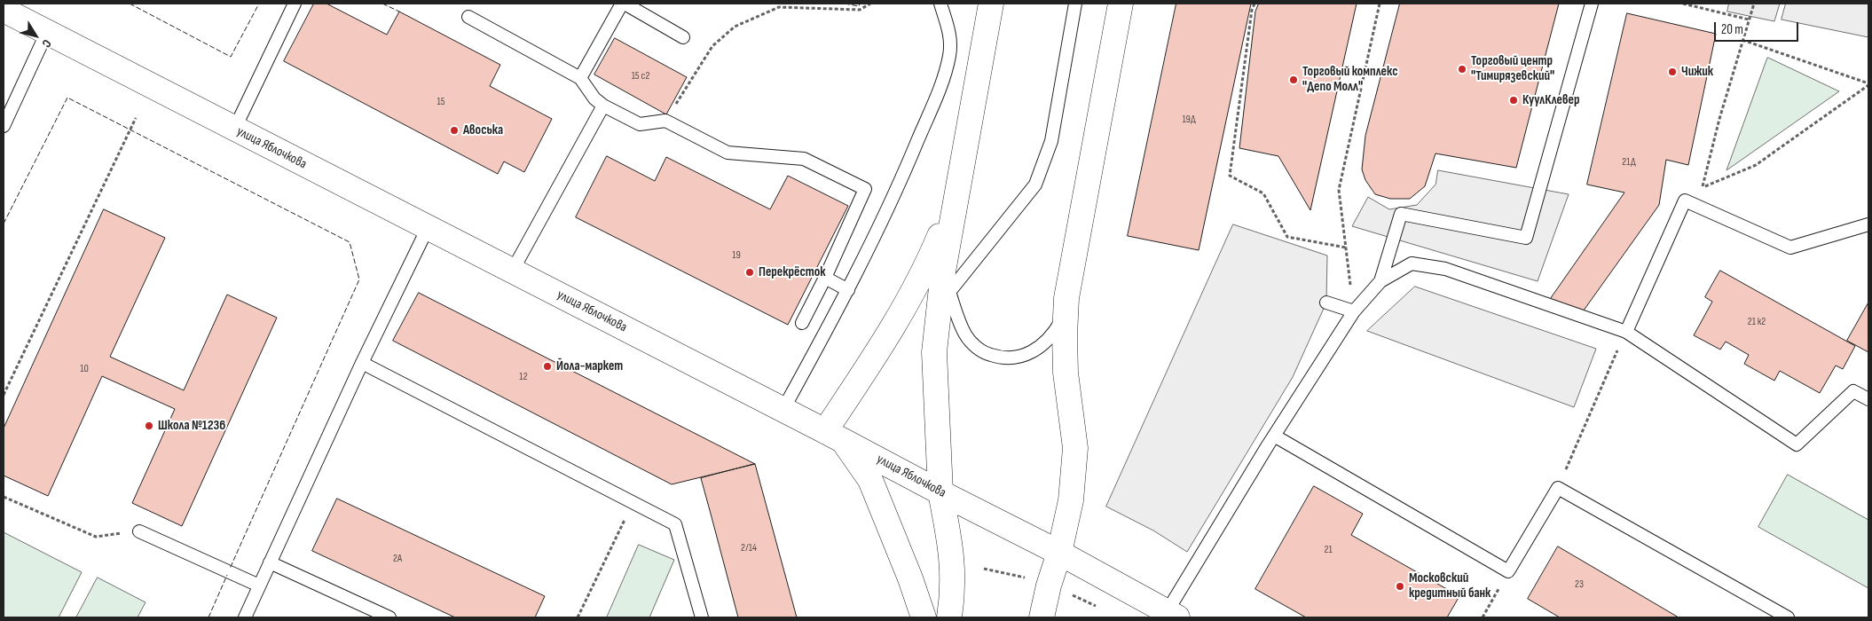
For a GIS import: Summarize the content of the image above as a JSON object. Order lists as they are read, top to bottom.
{
  "streets": {
    "street": ["улица Яблочкова"]
  },
  "places": [
    "Торговый центр \"Тимирязевский\"",
    "Чижик",
    "Торговый комплекс \"Депо Молл\"",
    "КуулКлевер",
    "Авоська",
    "Перекрёсток",
    "Йола-маркет",
    "Школа №1236",
    "Московский кредитный банк"
  ],
  "house_numbers": [
    "15 с2",
    "15",
    "19Д",
    "21Д",
    "19",
    "21 к2",
    "10",
    "12",
    "2/14",
    "21",
    "2А",
    "23"
  ],
  "scale_bar": "20 m",
  "north": "bottom right"
}
